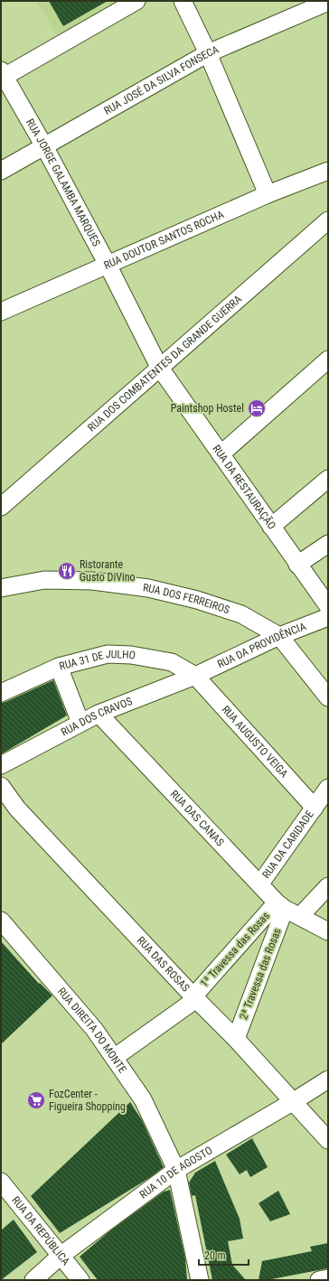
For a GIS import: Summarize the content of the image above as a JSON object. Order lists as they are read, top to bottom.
{
  "streets": {
    "street": [
      "RUA JOSÉ DA SILVA FONSECA",
      "RUA JORGE GALAMBA MARQUES",
      "RUA DOUTOR SANTOS ROCHA",
      "RUA DOS COMBATENTES DA GRANDE GUERRA",
      "RUA DA RESTAURAÇÃO",
      "RUA DOS FERREIROS",
      "RUA DA PROVIDÊNCIA",
      "RUA 31 DE JULHO",
      "RUA DOS CRAVOS",
      "RUA AUGUSTO VEIGA",
      "RUA DAS CANAS",
      "RUA DA CARIDADE",
      "1ª Travessa das Rosas",
      "RUA DAS ROSAS",
      "2ª Travessa das Rosas",
      "RUA DIREITA DO MONTE",
      "RUA 10 DE AGOSTO",
      "RUA DA REPÚBLICA"
    ]
  },
  "crossings": [
    ["RUA JOSÉ DA SILVA FONSECA", "RUA JORGE GALAMBA MARQUES"],
    ["RUA JORGE GALAMBA MARQUES", "RUA DOUTOR SANTOS ROCHA"],
    ["RUA JORGE GALAMBA MARQUES", "RUA DOS COMBATENTES DA GRANDE GUERRA"],
    ["RUA JORGE GALAMBA MARQUES", "RUA DA RESTAURAÇÃO"],
    ["RUA DOS COMBATENTES DA GRANDE GUERRA", "RUA DA RESTAURAÇÃO"],
    ["RUA DOS FERREIROS", "RUA DA PROVIDÊNCIA"],
    ["RUA DA PROVIDÊNCIA", "RUA 31 DE JULHO"],
    ["RUA DA PROVIDÊNCIA", "RUA DOS CRAVOS"],
    ["RUA DA PROVIDÊNCIA", "RUA AUGUSTO VEIGA"],
    ["RUA 31 DE JULHO", "RUA DOS CRAVOS"],
    ["RUA 31 DE JULHO", "RUA AUGUSTO VEIGA"],
    ["RUA DOS CRAVOS", "RUA AUGUSTO VEIGA"],
    ["RUA DOS CRAVOS", "RUA DAS CANAS"],
    ["RUA AUGUSTO VEIGA", "RUA DA CARIDADE"],
    ["RUA DAS CANAS", "RUA DA CARIDADE"],
    ["RUA DAS CANAS", "1ª Travessa das Rosas"],
    ["RUA DAS CANAS", "2ª Travessa das Rosas"],
    ["1ª Travessa das Rosas", "RUA DAS ROSAS"],
    ["1ª Travessa das Rosas", "2ª Travessa das Rosas"],
    ["1ª Travessa das Rosas", "RUA DIREITA DO MONTE"],
    ["RUA DAS ROSAS", "2ª Travessa das Rosas"],
    ["RUA DAS ROSAS", "RUA 10 DE AGOSTO"],
    ["RUA DIREITA DO MONTE", "RUA 10 DE AGOSTO"],
    ["RUA 10 DE AGOSTO", "RUA DA REPÚBLICA"]
  ],
  "places": {
    "hotel": ["Paintshop Hostel"],
    "restaurant": ["Ristorante Gusto DiVino"],
    "supermarket": ["FozCenter - Figueira Shopping"]
  },
  "scale_bar": "20 m"
}
